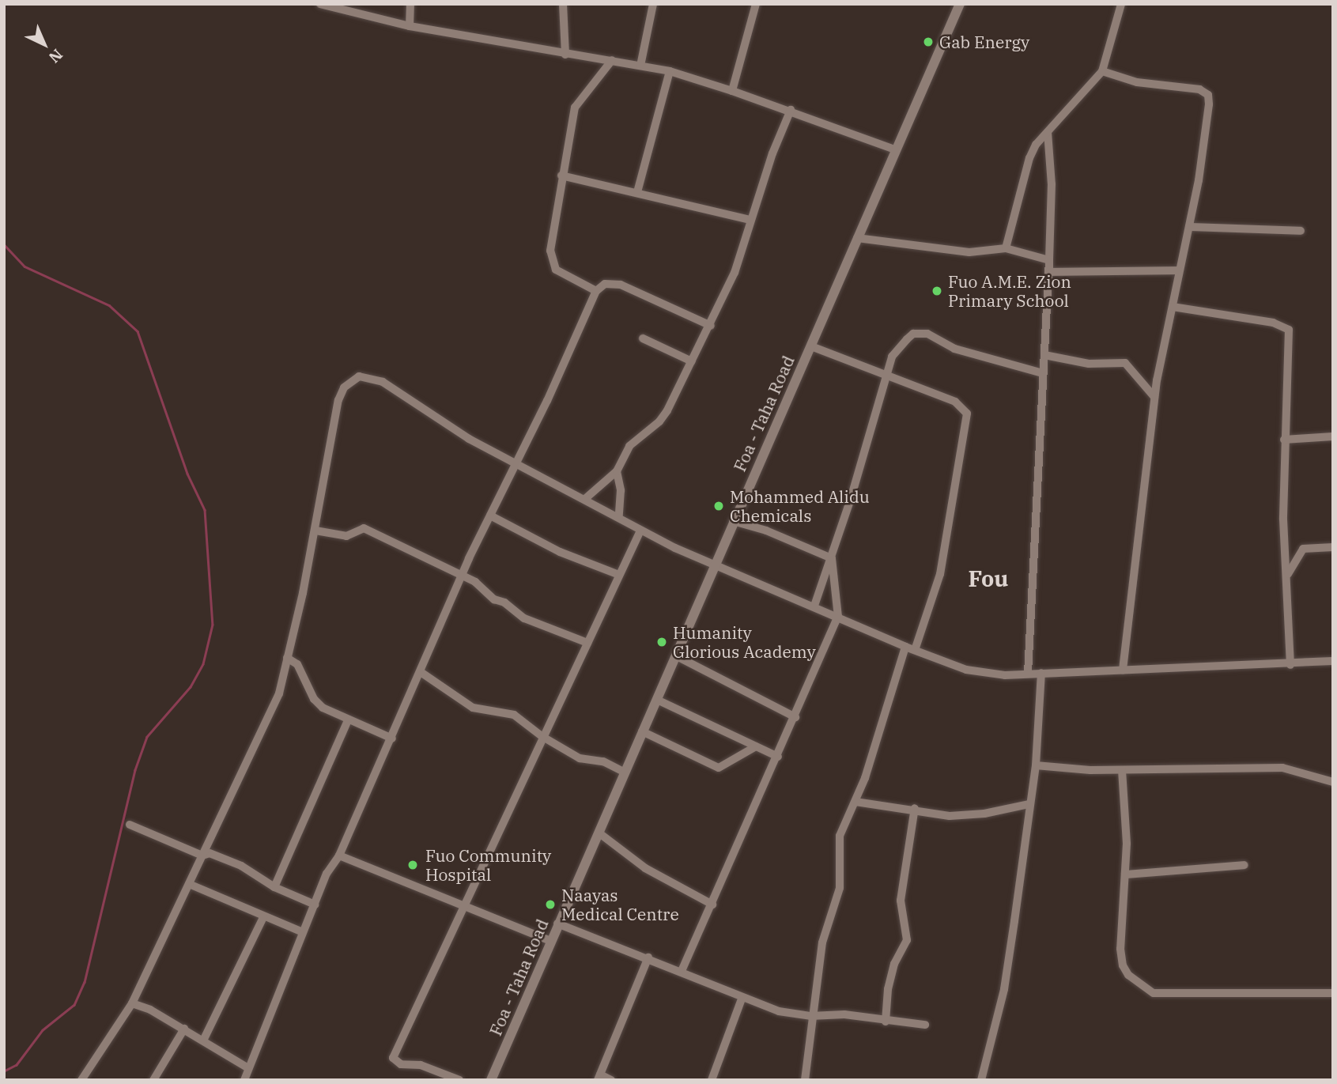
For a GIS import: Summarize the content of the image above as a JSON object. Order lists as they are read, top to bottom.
{
  "streets": {
    "street": ["Foa - Taha Road"]
  },
  "districts": ["Fou"],
  "places": [
    "Gab Energy",
    "Fuo A.M.E. Zion Primary School",
    "Mohammed Alidu Chemicals",
    "Humanity Glorious Academy",
    "Fuo Community Hospital",
    "Naayas Medical Centre"
  ],
  "north": "bottom right"
}
